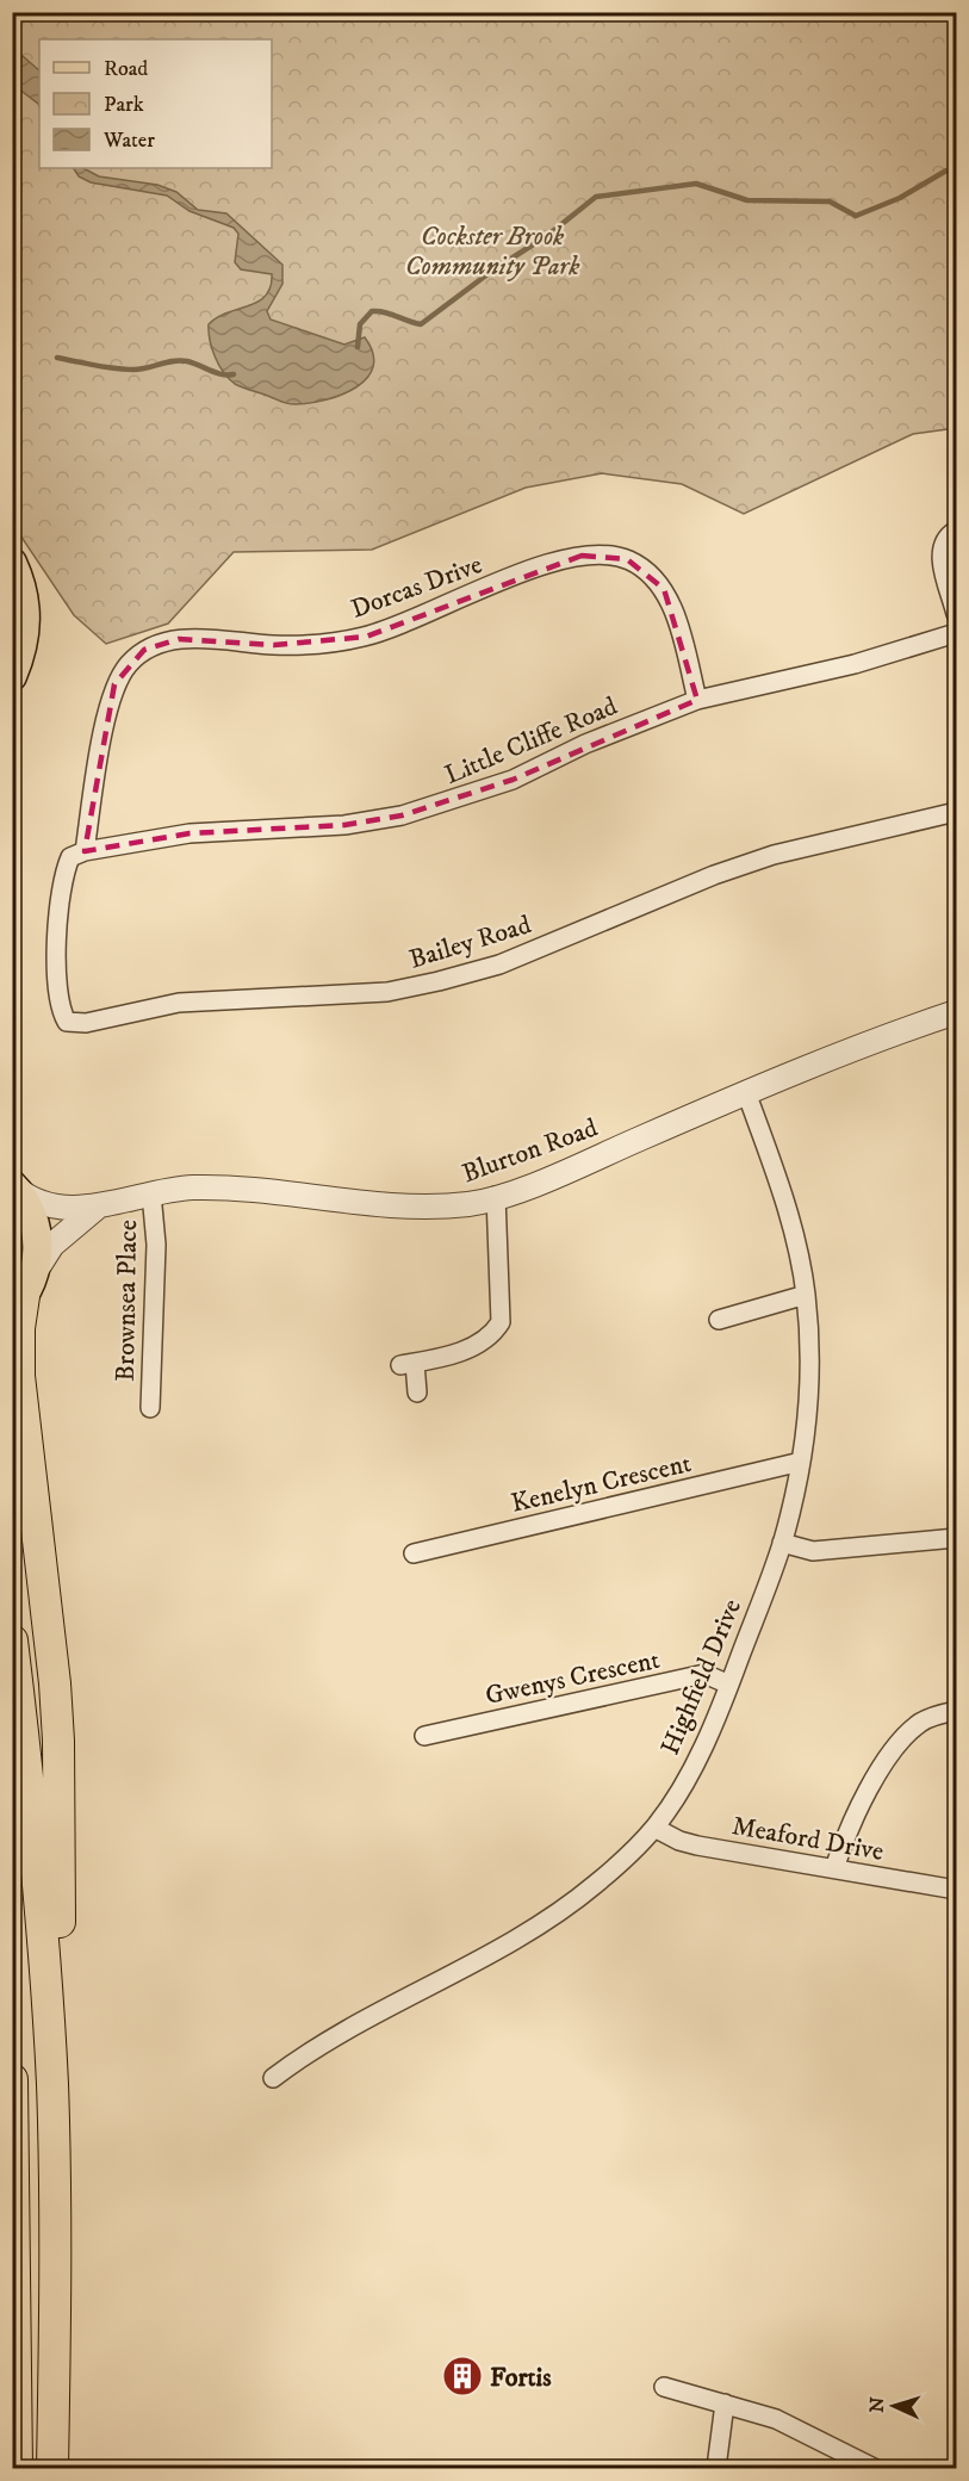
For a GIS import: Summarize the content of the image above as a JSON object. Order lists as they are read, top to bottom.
{
  "streets": {
    "street": [
      "Dorcas Drive",
      "Little Cliffe Road",
      "Bailey Road",
      "Blurton Road",
      "Brownsea Place",
      "Kenelyn Crescent",
      "Gwenys Crescent",
      "Highfield Drive",
      "Meaford Drive"
    ]
  },
  "crossings": [
    ["Dorcas Drive", "Little Cliffe Road"],
    ["Dorcas Drive", "Bailey Road"],
    ["Little Cliffe Road", "Bailey Road"],
    ["Blurton Road", "Brownsea Place"],
    ["Blurton Road", "Highfield Drive"],
    ["Kenelyn Crescent", "Highfield Drive"],
    ["Gwenys Crescent", "Highfield Drive"],
    ["Highfield Drive", "Meaford Drive"]
  ],
  "parks": ["Cockster Brook Community Park"],
  "places": {
    "building": ["Fortis"]
  },
  "legend": ["Road", "Park", "Water"],
  "north": "left"
}
